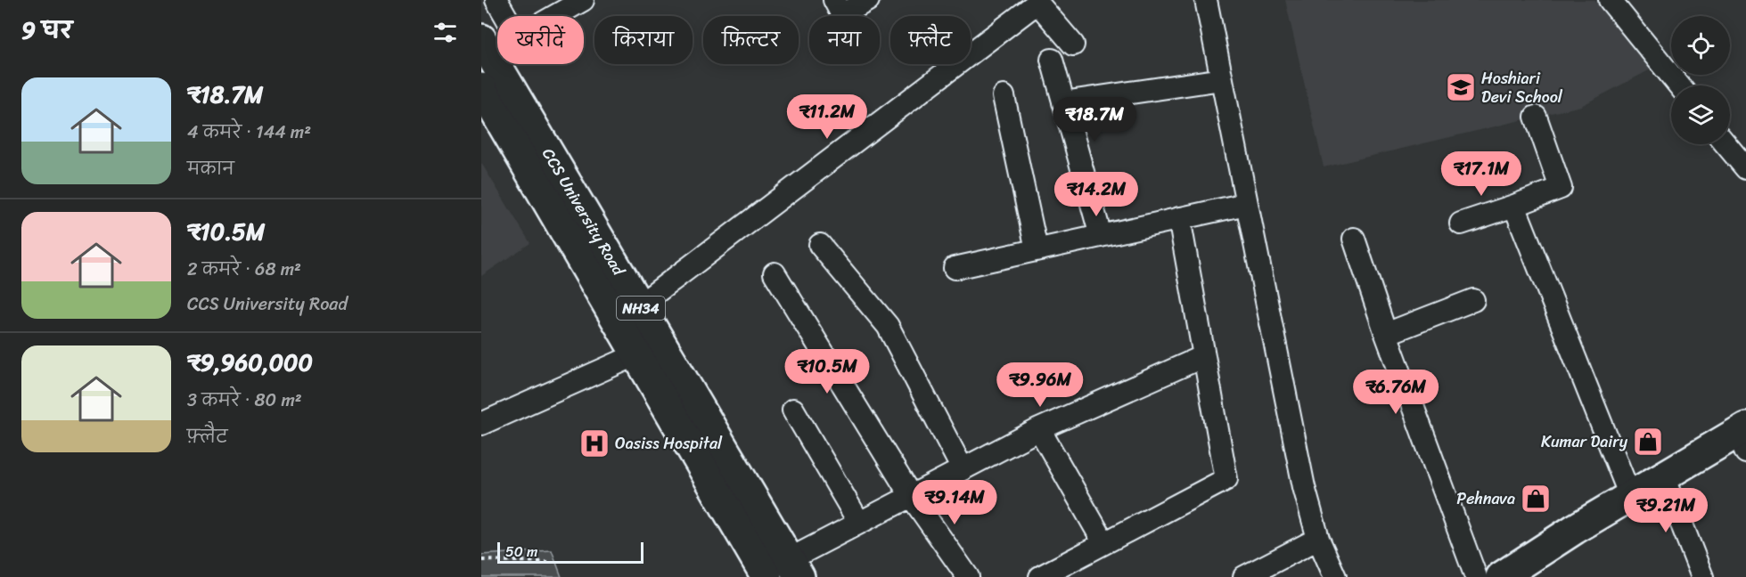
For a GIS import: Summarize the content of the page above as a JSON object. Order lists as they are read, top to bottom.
{
  "streets": {
    "main road": ["CCS University Road", "NH34"]
  },
  "places": {
    "school or university": ["Hoshiari Devi School"],
    "shop": ["Kumar Dairy", "Pehnava"],
    "hospital": ["Oasiss Hospital"]
  },
  "scale_bar": "50 m",
  "page": {
    "heading": "9 घर",
    "chip": [
      "खरीदें",
      "किराया",
      "फ़िल्टर",
      "नया",
      "फ़्लैट"
    ],
    "list": [
      {
        "name": "₹18.7M",
        "note": "4 कमरे · 144 m² · मकान"
      },
      {
        "name": "₹10.5M",
        "note": "2 कमरे · 68 m² · CCS University Road"
      },
      {
        "name": "₹9,960,000",
        "note": "3 कमरे · 80 m² · फ़्लैट"
      }
    ],
    "price": [
      "₹11.2M",
      "₹18.7M",
      "₹17.1M",
      "₹14.2M",
      "₹10.5M",
      "₹9.96M",
      "₹6.76M",
      "₹9.14M",
      "₹9.21M"
    ],
    "scale": "50 m"
  }
}
